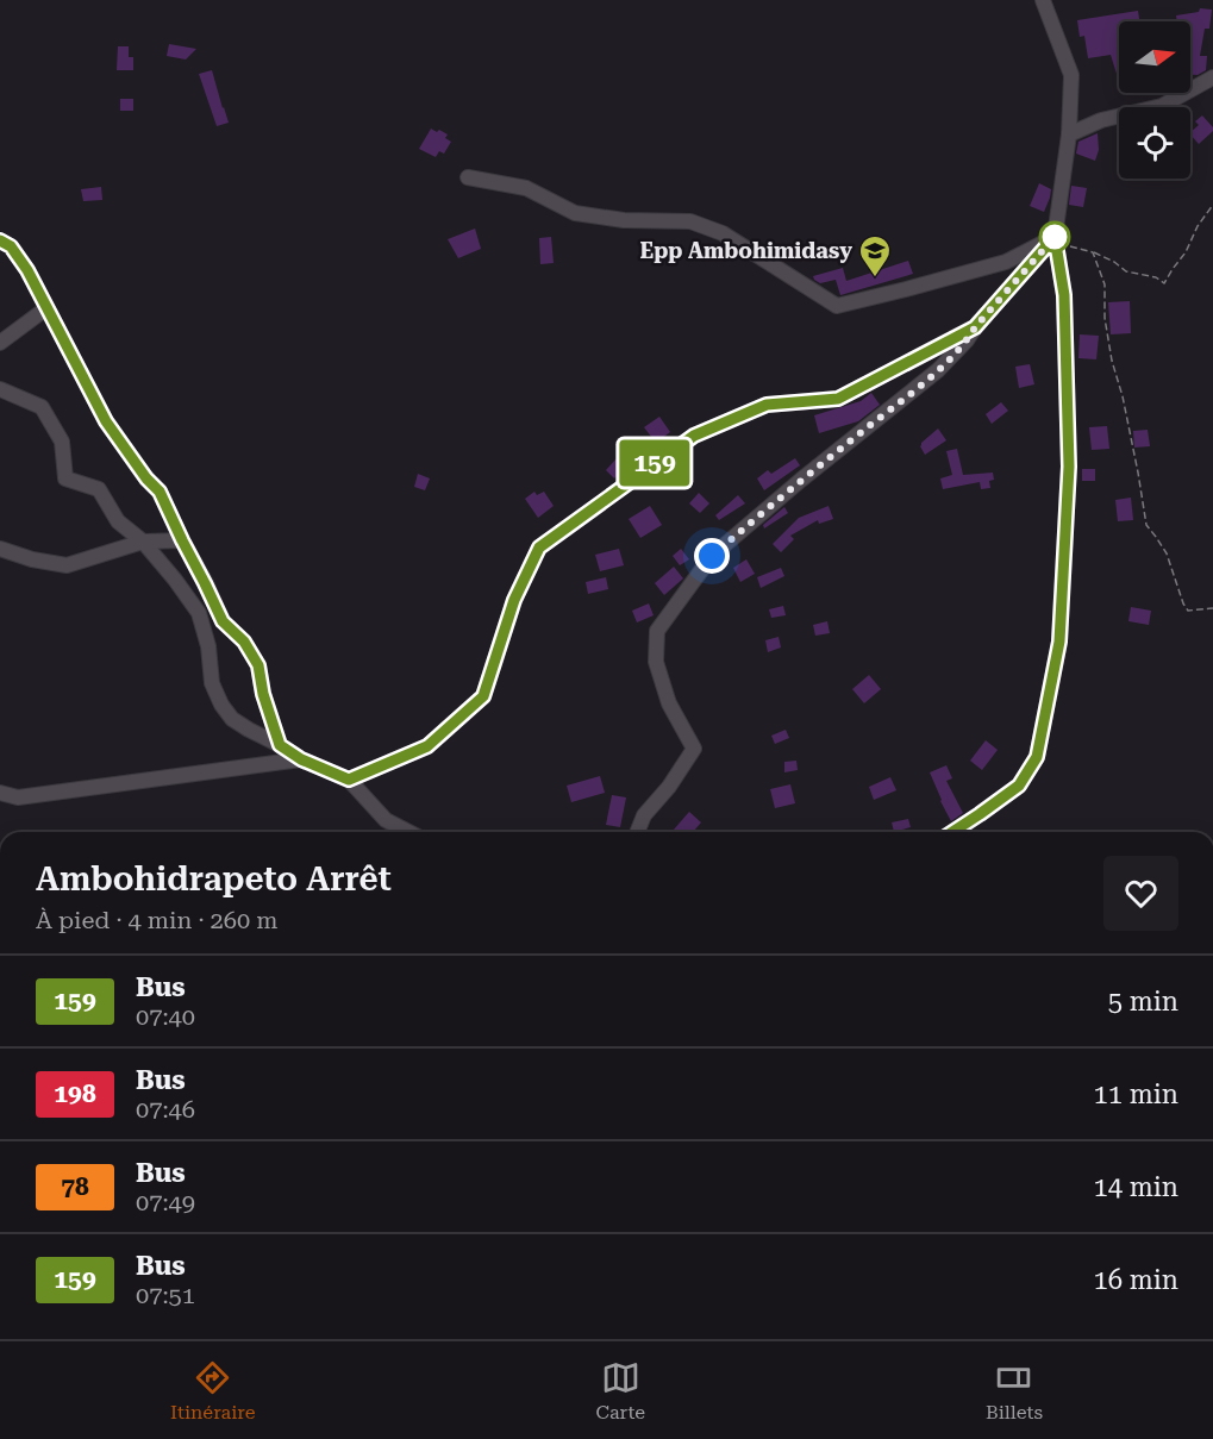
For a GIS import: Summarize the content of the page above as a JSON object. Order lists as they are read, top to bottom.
{
  "places": {
    "school or university": ["Epp Ambohimidasy"]
  },
  "lines": ["bus line 159"],
  "north": "right",
  "page": {
    "on_map": "159",
    "heading": ["Ambohidrapeto Arrêt", "À pied · 4 min · 260 m"],
    "list": [
      {
        "mark": "159",
        "name": "Bus",
        "note": "07:40",
        "value": "5 min"
      },
      {
        "mark": "198",
        "name": "Bus",
        "note": "07:46",
        "value": "11 min"
      },
      {
        "mark": "78",
        "name": "Bus",
        "note": "07:49",
        "value": "14 min"
      },
      {
        "mark": "159",
        "name": "Bus",
        "note": "07:51",
        "value": "16 min"
      }
    ],
    "tabs": ["Itinéraire", "Carte", "Billets"]
  }
}
